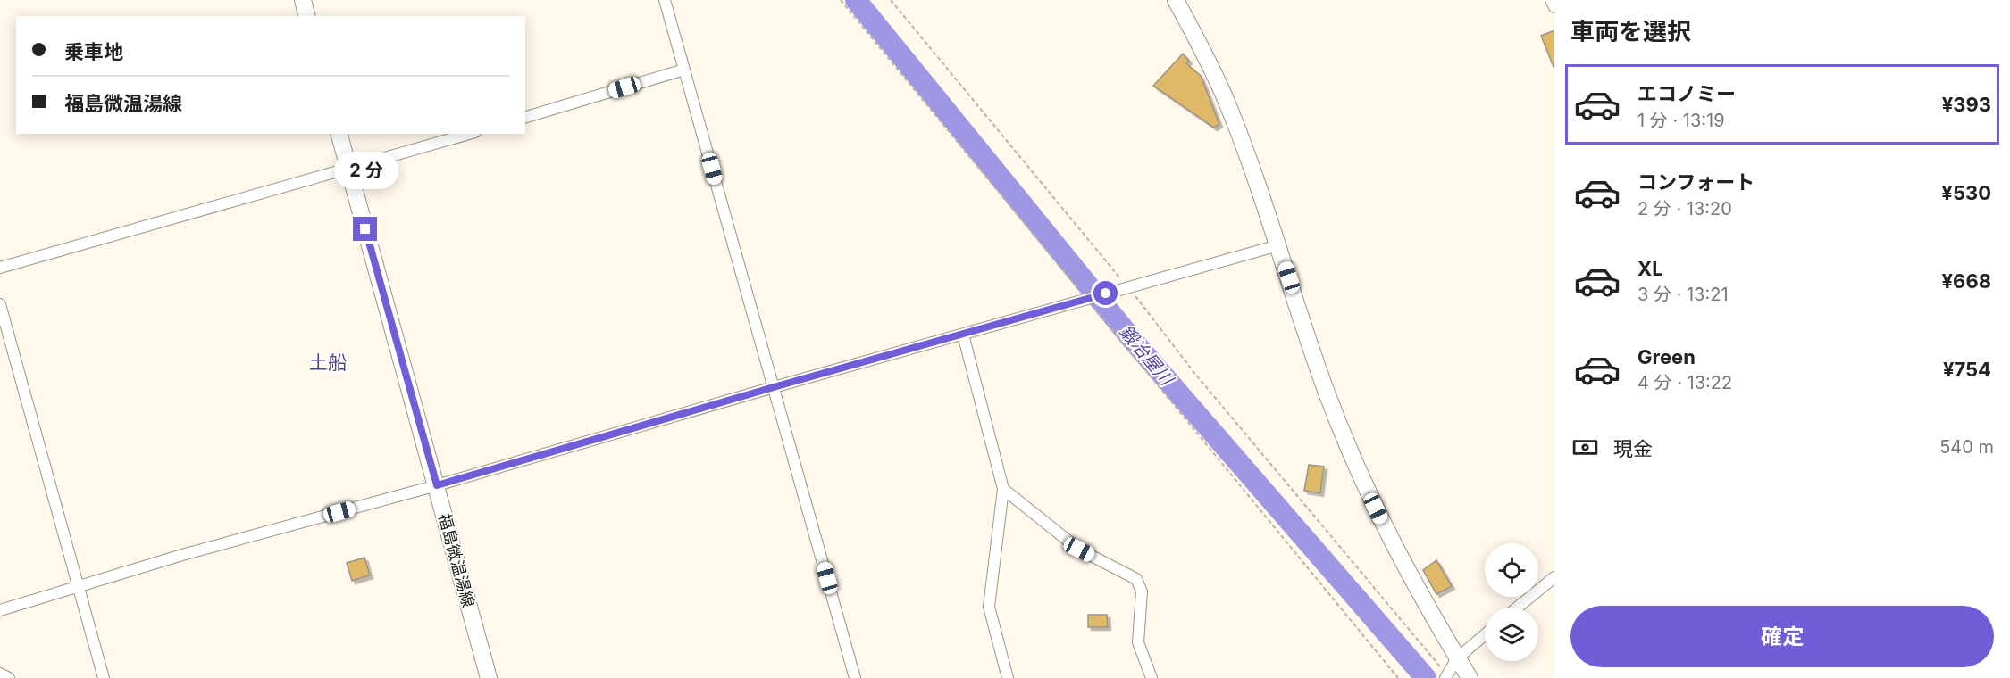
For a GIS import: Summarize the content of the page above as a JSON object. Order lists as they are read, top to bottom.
{
  "streets": {
    "street": ["福島微温湯線"]
  },
  "districts": ["土船"],
  "water": ["鍛冶屋川"],
  "page": {
    "heading": "車両を選択",
    "banner": ["乗車地", "福島微温湯線"],
    "list": [
      {
        "name": "エコノミー",
        "note": "1 分 · 13:19",
        "value": "¥393"
      },
      {
        "name": "コンフォート",
        "note": "2 分 · 13:20",
        "value": "¥530"
      },
      {
        "name": "XL",
        "note": "3 分 · 13:21",
        "value": "¥668"
      },
      {
        "name": "Green",
        "note": "4 分 · 13:22",
        "value": "¥754"
      }
    ],
    "bubble": "2 分",
    "pay": ["現金", "540 m"],
    "buttons": "確定"
  }
}
